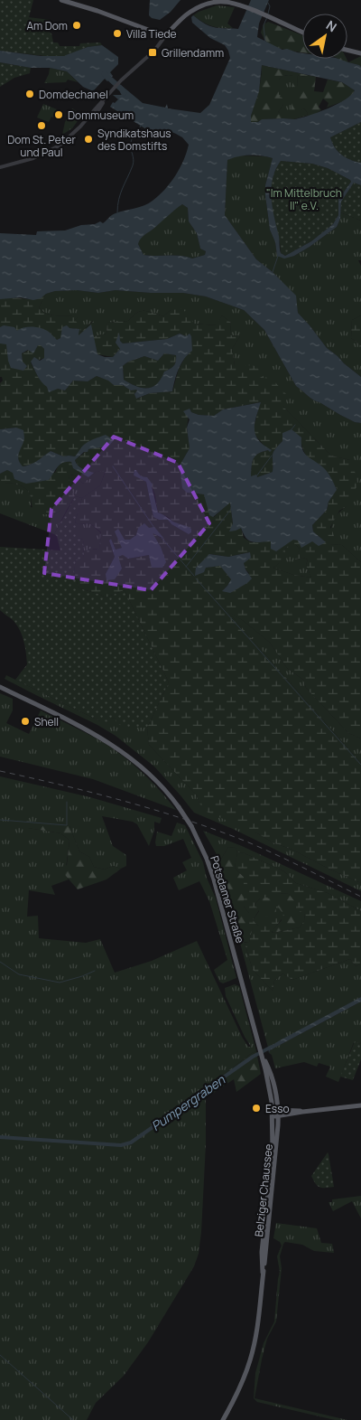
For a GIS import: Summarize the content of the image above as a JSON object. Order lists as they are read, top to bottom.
{
  "streets": {
    "main road": ["Potsdamer Straße", "Belziger Chaussee"]
  },
  "crossings": [
    ["Potsdamer Straße", "Belziger Chaussee"]
  ],
  "water": ["Pumpergraben"],
  "parks": ["\"Im Mittelbruch II\" e.V."],
  "places": {
    "other": [
      "Am Dom",
      "Villa Tiede",
      "Domdechanel",
      "Dommuseum",
      "Dom St. Peter und Paul",
      "Syndikatshaus des Domstifts",
      "Shell",
      "Esso"
    ],
    "transit": ["Grillendamm"]
  },
  "north": "top right"
}
